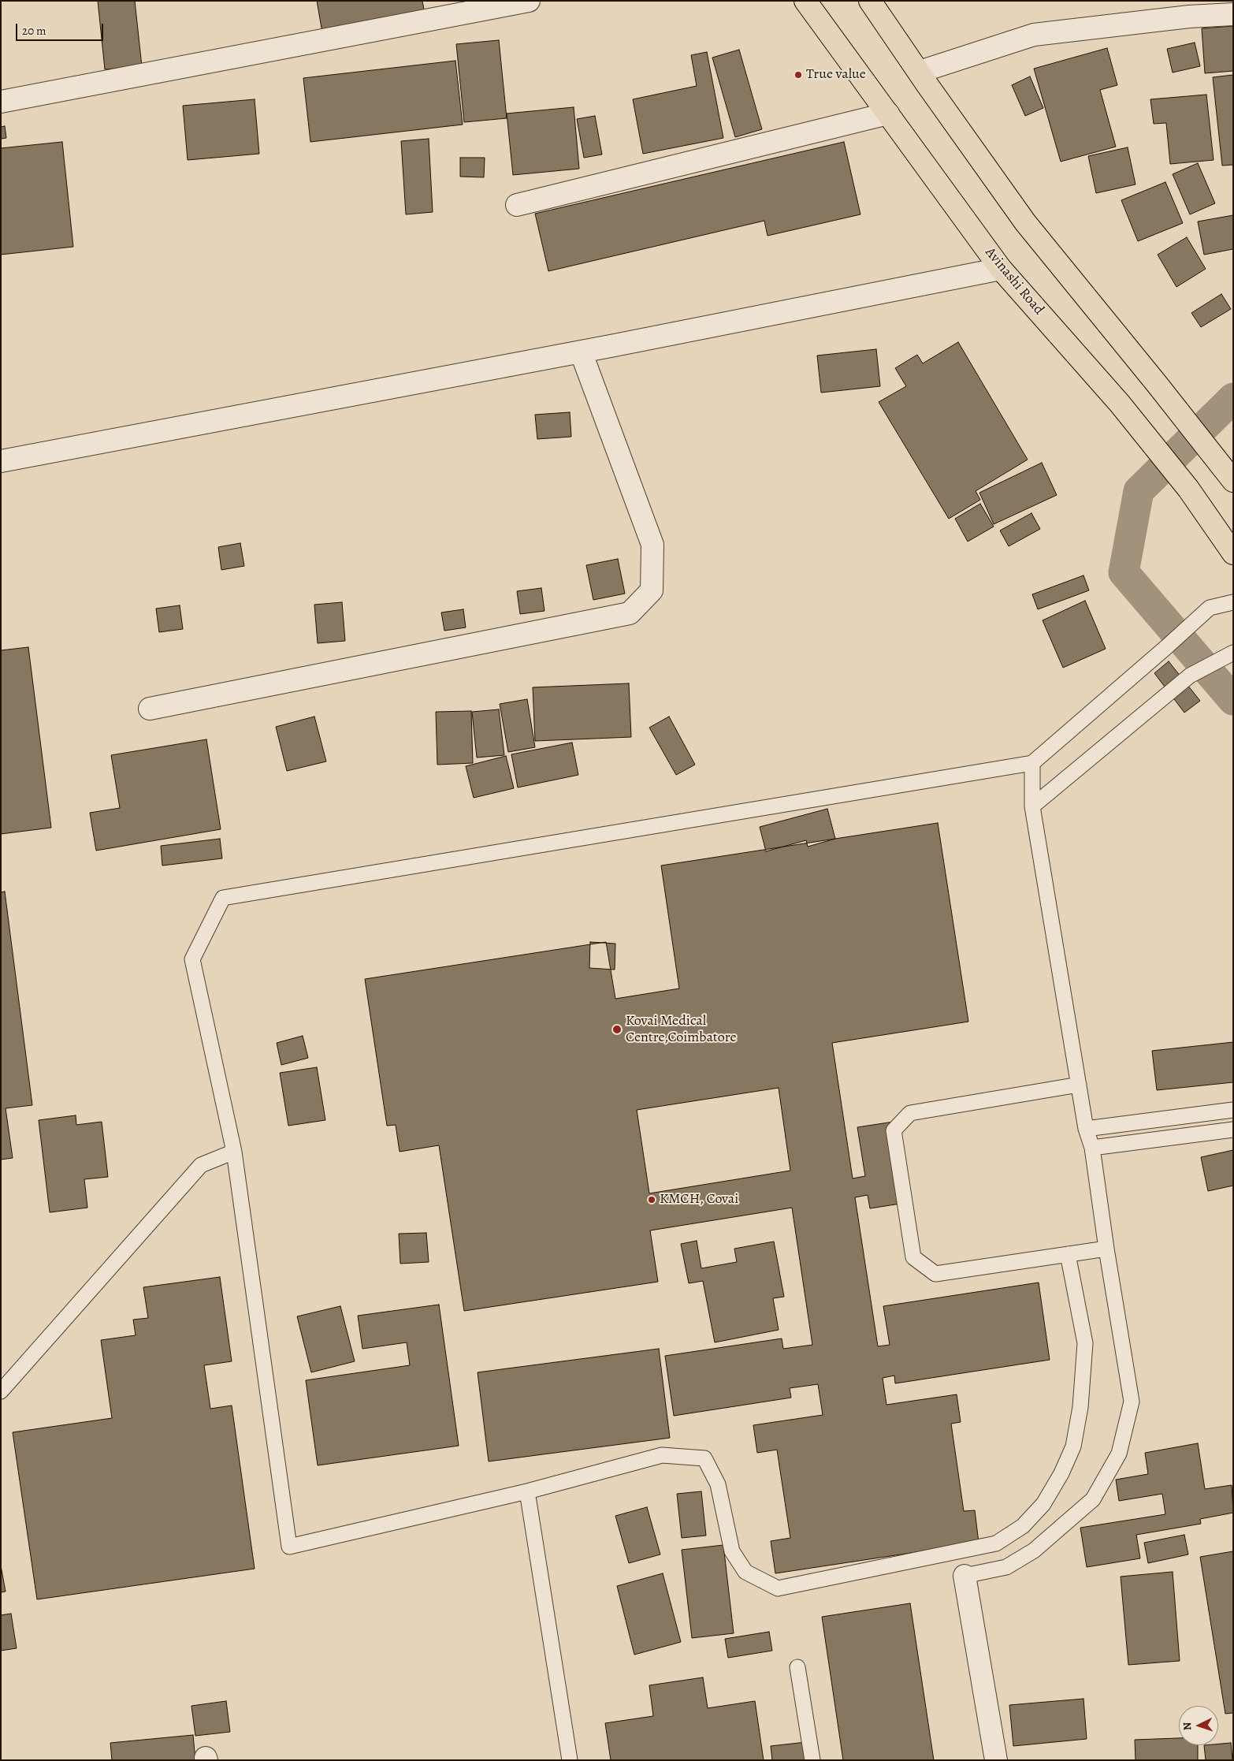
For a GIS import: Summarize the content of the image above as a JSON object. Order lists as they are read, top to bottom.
{
  "streets": {
    "main road": ["Avinashi Road"]
  },
  "places": ["True value", "Kovai Medical Centre,Coimbatore", "KMCH, Covai"],
  "scale_bar": "20 m",
  "north": "left"
}
